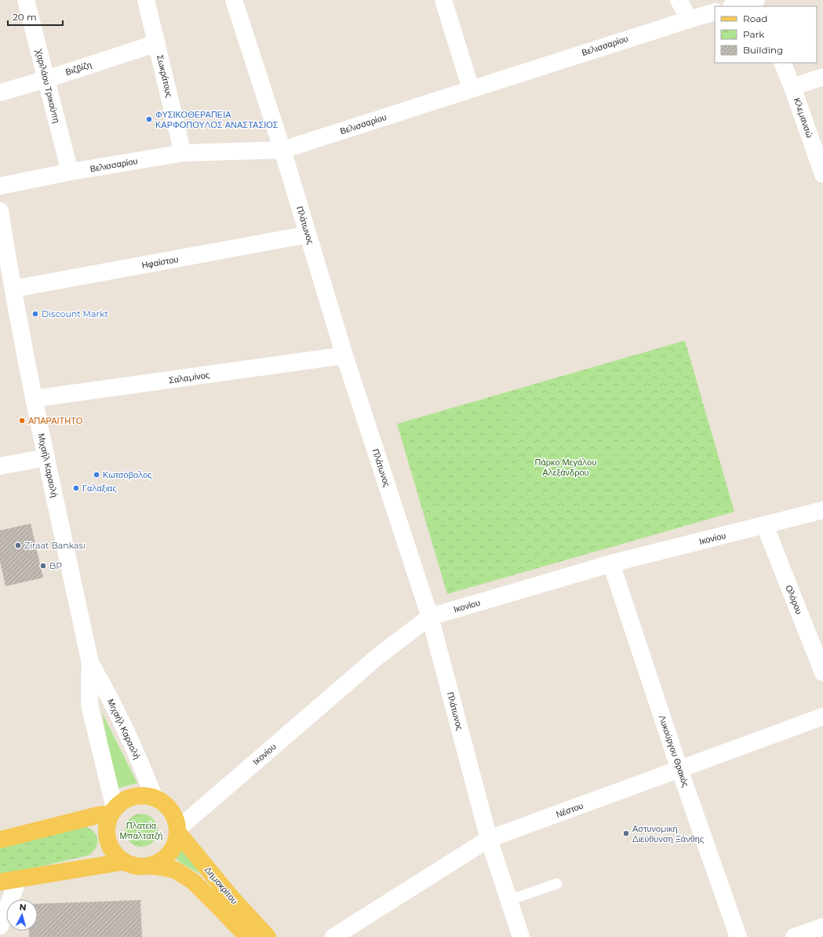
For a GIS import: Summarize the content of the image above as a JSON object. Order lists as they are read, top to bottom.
{
  "streets": {
    "main road": ["Δημοκρίτου"],
    "street": [
      "Βελισσαρίου",
      "Βιζβίζη",
      "Σωκράτους",
      "Χαριλάου Τρικούπη",
      "Κλεμανσώ",
      "Πλάτωνος",
      "Ηφαίστου",
      "Σαλαμίνος",
      "Μιχαήλ Καραολή",
      "Ικονίου",
      "Ολόρου",
      "Λυκούργου Θρακός",
      "Νέστου"
    ]
  },
  "crossings": [
    ["Βελισσαρίου", "Σωκράτους"],
    ["Βελισσαρίου", "Χαριλάου Τρικούπη"],
    ["Βελισσαρίου", "Πλάτωνος"],
    ["Βιζβίζη", "Σωκράτους"],
    ["Βιζβίζη", "Χαριλάου Τρικούπη"],
    ["Πλάτωνος", "Ηφαίστου"],
    ["Πλάτωνος", "Σαλαμίνος"],
    ["Πλάτωνος", "Ικονίου"],
    ["Πλάτωνος", "Νέστου"],
    ["Ηφαίστου", "Μιχαήλ Καραολή"],
    ["Σαλαμίνος", "Μιχαήλ Καραολή"],
    ["Μιχαήλ Καραολή", "Ικονίου"],
    ["Μιχαήλ Καραολή", "Δημοκρίτου"],
    ["Ικονίου", "Ολόρου"],
    ["Ικονίου", "Λυκούργου Θρακός"],
    ["Ικονίου", "Δημοκρίτου"],
    ["Λυκούργου Θρακός", "Νέστου"]
  ],
  "parks": ["Πάρκο Μεγάλου Αλεξάνδρου", "Πλατεία Μπαλτατζή"],
  "places": [
    "ΦΥΣΙΚΟΘΕΡΑΠΕΙΑ ΚΑΡΦΟΠΟΥΛΟΣ ΑΝΑΣΤΑΣΙΟΣ",
    "Discount Markt",
    "ΑΠΑΡΑΙΤΗΤΟ",
    "Κωτσόβολος",
    "Γαλαξιας",
    "Ziraat Bankası",
    "BP",
    "Αστυνομική Διεύθυνση Ξάνθης"
  ],
  "legend": ["Road", "Park", "Building"],
  "scale_bar": "20 m",
  "north": "top"
}
